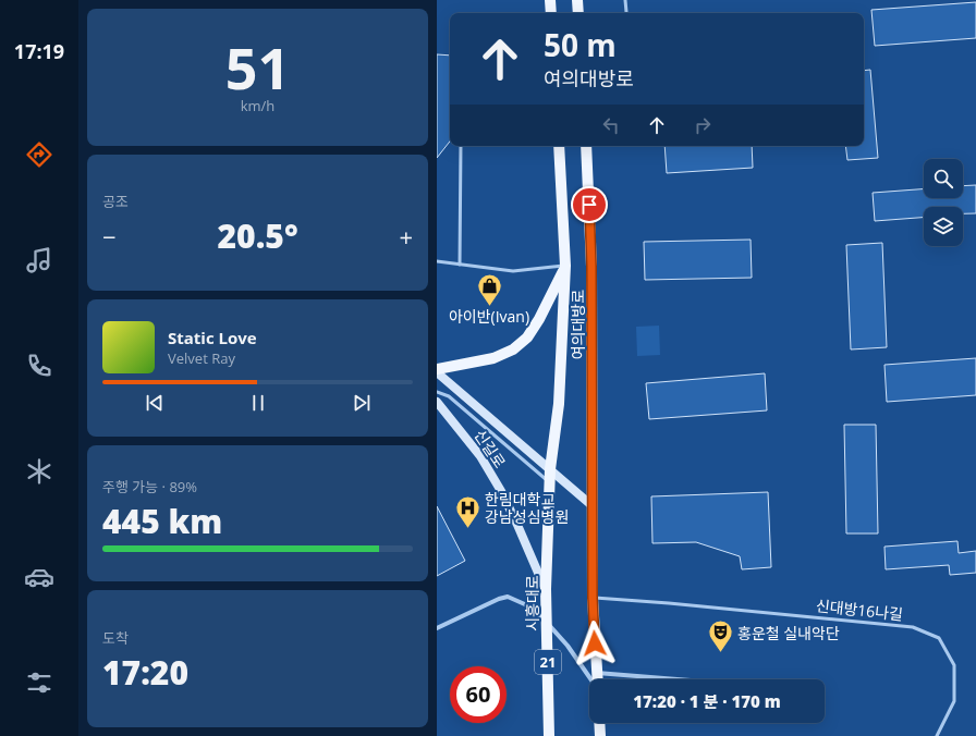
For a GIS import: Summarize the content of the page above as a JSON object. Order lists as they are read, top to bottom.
{
  "streets": {
    "main road": [
      "여의대방로",
      "신길로",
      "시흥대로",
      "21"
    ],
    "lane": ["신대방16나길"]
  },
  "crossings": [
    ["여의대방로", "신길로"],
    ["여의대방로", "시흥대로"],
    ["신길로", "시흥대로"]
  ],
  "places": {
    "shop": ["아이반(Ivan)"],
    "hospital": ["한림대학교 강남성심병원"],
    "theatre": ["홍운철 실내악단"]
  },
  "page": {
    "tabs": "17:19",
    "tile": [
      ["51", "km/h"],
      "공조",
      ["주행 가능 · 89%", "445 km"],
      ["도착", "17:20"]
    ],
    "turn": ["50 m", "여의대방로"],
    "heat": ["−", "20.5°", "+"],
    "song": ["Static Love", "Velvet Ray"],
    "limit": "60",
    "trip": "17:20 · 1 분 · 170 m"
  }
}
